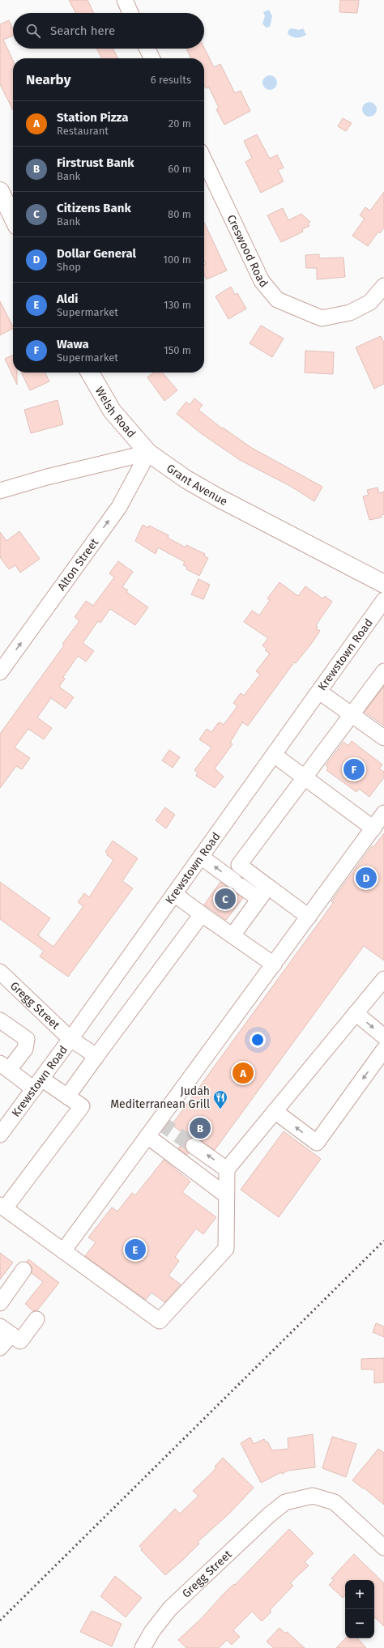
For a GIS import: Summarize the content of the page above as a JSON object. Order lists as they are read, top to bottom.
{
  "streets": {
    "main road": ["Welsh Road", "Grant Avenue"],
    "street": [
      "Creswood Road",
      "Alton Street",
      "Krewstown Road",
      "Gregg Street"
    ]
  },
  "crossings": [
    ["Welsh Road", "Grant Avenue"],
    ["Welsh Road", "Alton Street"],
    ["Grant Avenue", "Alton Street"],
    ["Krewstown Road", "Gregg Street"]
  ],
  "one_way": ["Alton Street"],
  "places": {
    "restaurant": ["Judah Mediterranean Grill"]
  },
  "page": {
    "search": "Search here",
    "heading": ["Nearby", "6 results"],
    "list": [
      {
        "mark": "A",
        "name": "Station Pizza",
        "note": "Restaurant",
        "value": "20 m"
      },
      {
        "mark": "B",
        "name": "Firstrust Bank",
        "note": "Bank",
        "value": "60 m"
      },
      {
        "mark": "C",
        "name": "Citizens Bank",
        "note": "Bank",
        "value": "80 m"
      },
      {
        "mark": "D",
        "name": "Dollar General",
        "note": "Shop",
        "value": "100 m"
      },
      {
        "mark": "E",
        "name": "Aldi",
        "note": "Supermarket",
        "value": "130 m"
      },
      {
        "mark": "F",
        "name": "Wawa",
        "note": "Supermarket",
        "value": "150 m"
      }
    ],
    "pins": [
      "F",
      "D",
      "C",
      "A",
      "B",
      "E"
    ],
    "map_buttons": ["+", "−"]
  }
}
